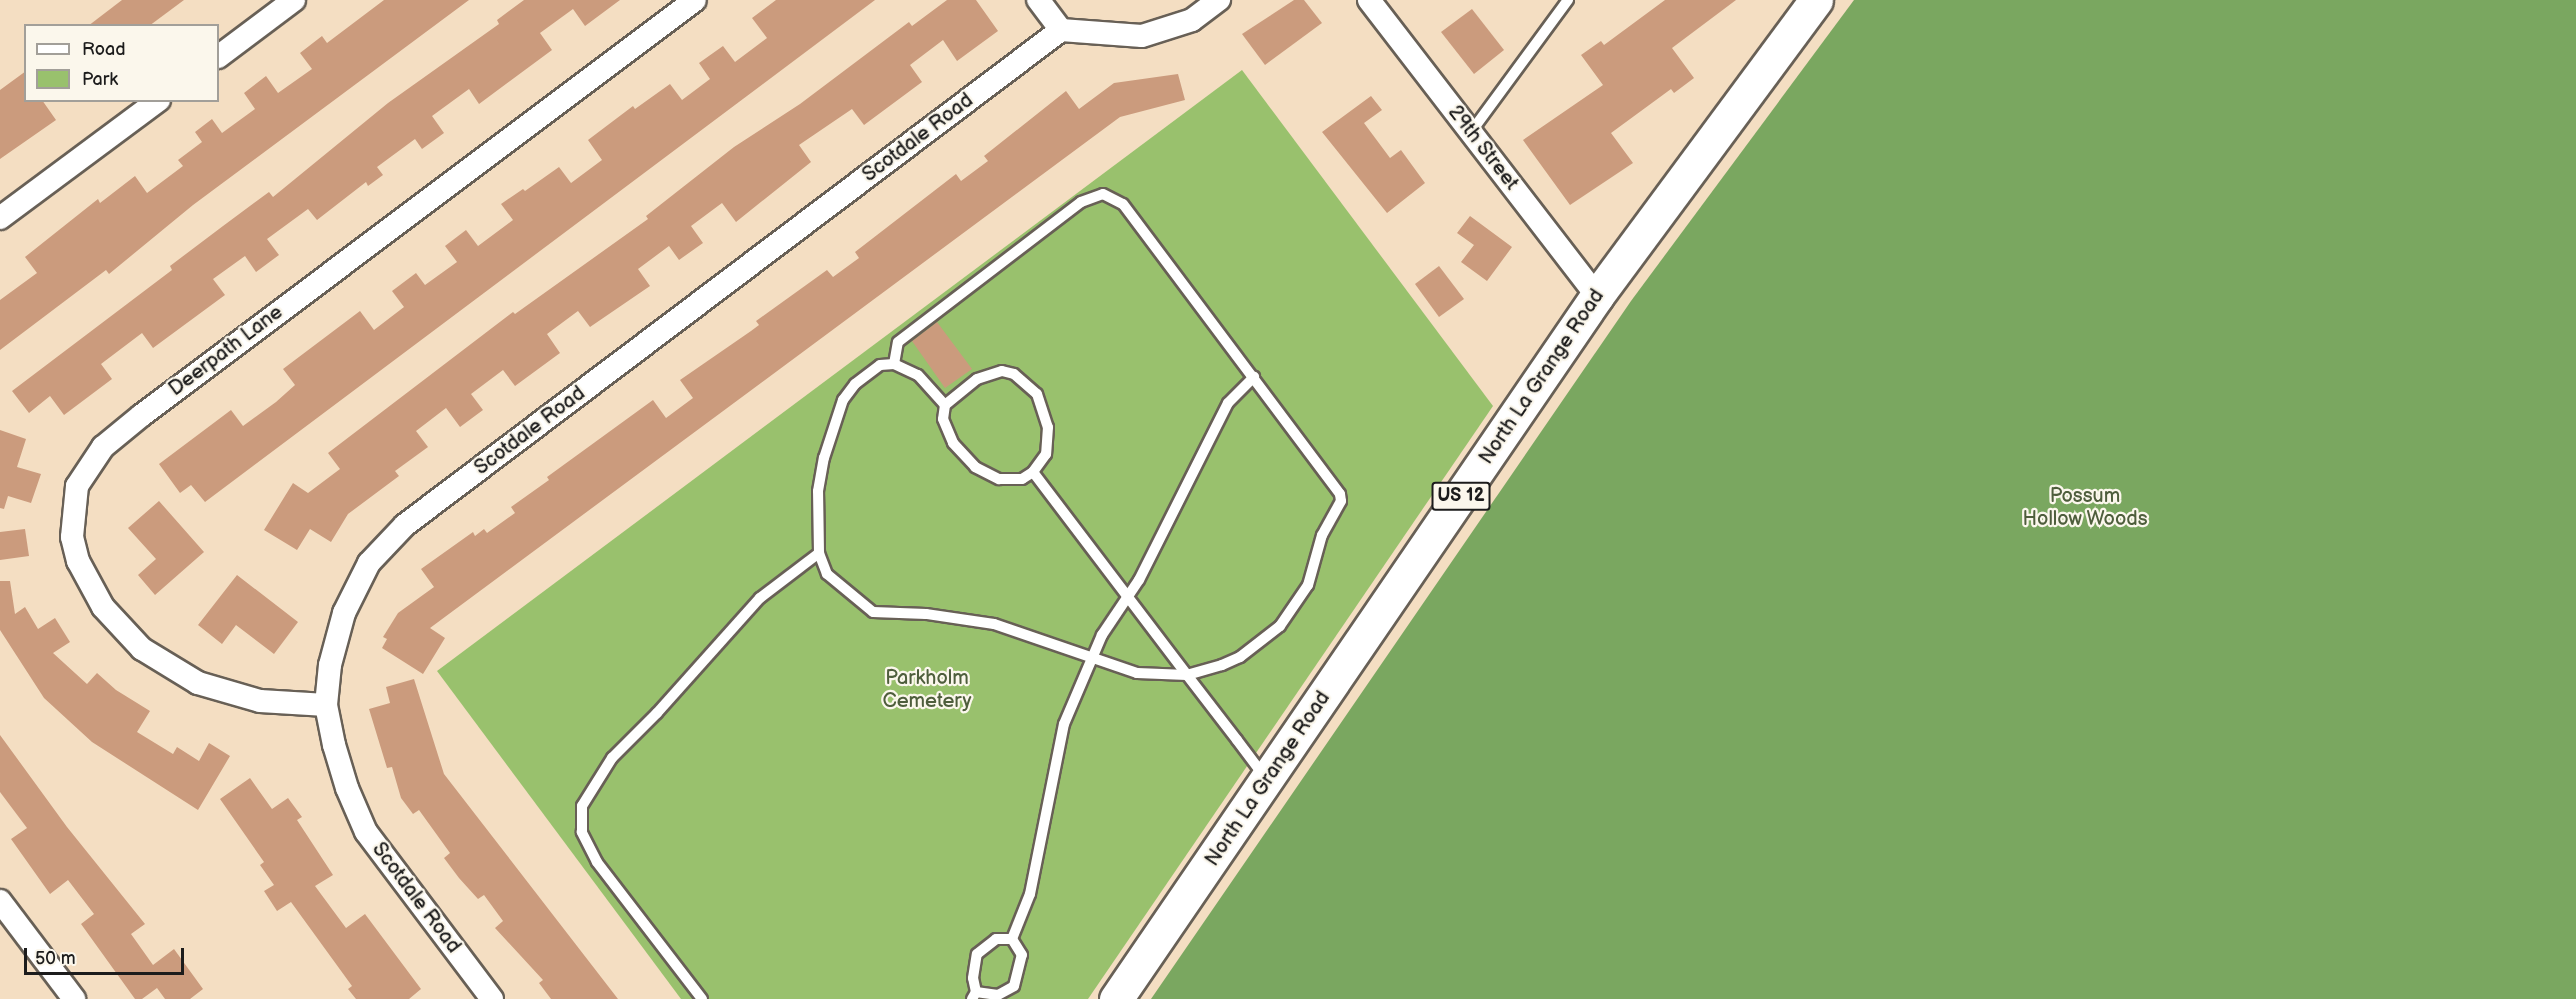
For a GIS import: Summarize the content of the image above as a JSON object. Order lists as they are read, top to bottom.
{
  "streets": {
    "main road": ["North La Grange Road", "US 12"],
    "street": ["Scotdale Road", "29th Street", "Deerpath Lane"]
  },
  "crossings": [
    ["Scotdale Road", "Deerpath Lane"],
    ["29th Street", "North La Grange Road"]
  ],
  "parks": ["Possum Hollow Woods", "Parkholm Cemetery"],
  "legend": ["Road", "Park"],
  "scale_bar": "50 m"
}
